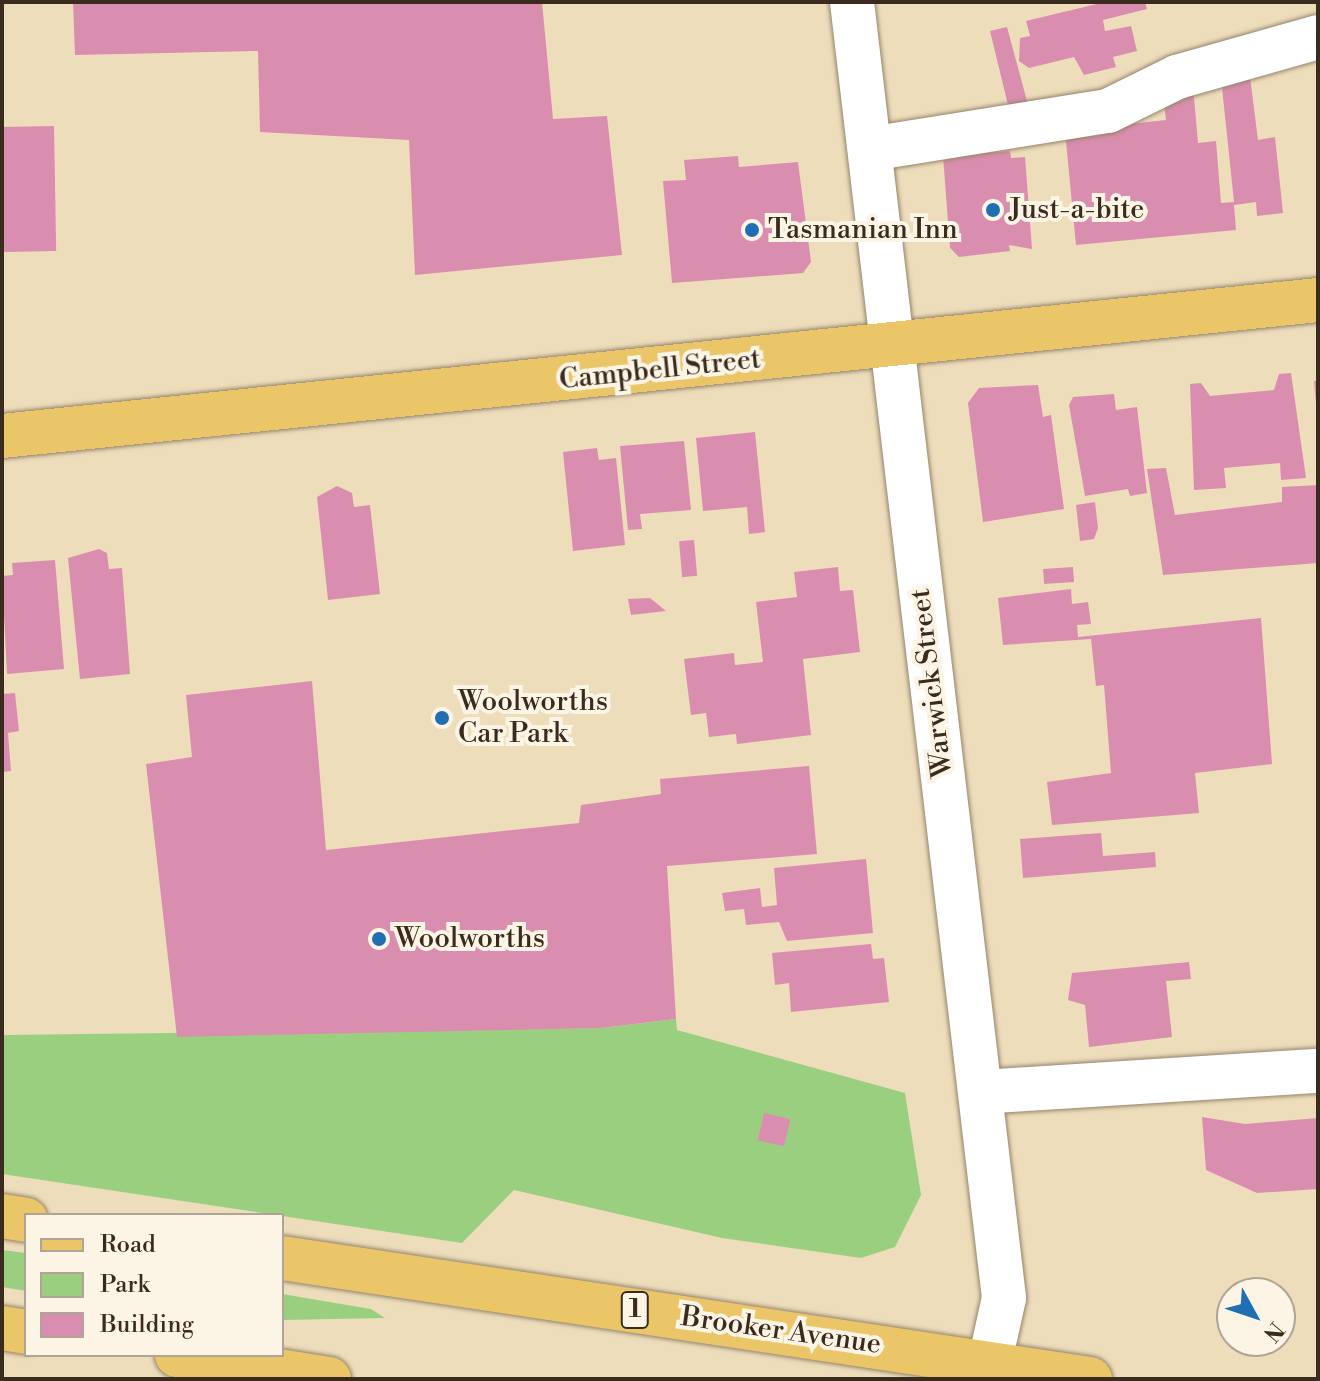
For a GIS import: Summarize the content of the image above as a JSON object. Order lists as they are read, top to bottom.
{
  "streets": {
    "main road": ["Campbell Street", "1", "Brooker Avenue"],
    "street": ["Warwick Street"]
  },
  "crossings": [
    ["Campbell Street", "Warwick Street"],
    ["Warwick Street", "Brooker Avenue"]
  ],
  "places": [
    "Just-a-bite",
    "Tasmanian Inn",
    "Woolworths Car Park",
    "Woolworths"
  ],
  "legend": ["Road", "Park", "Building"],
  "north": "bottom right"
}
